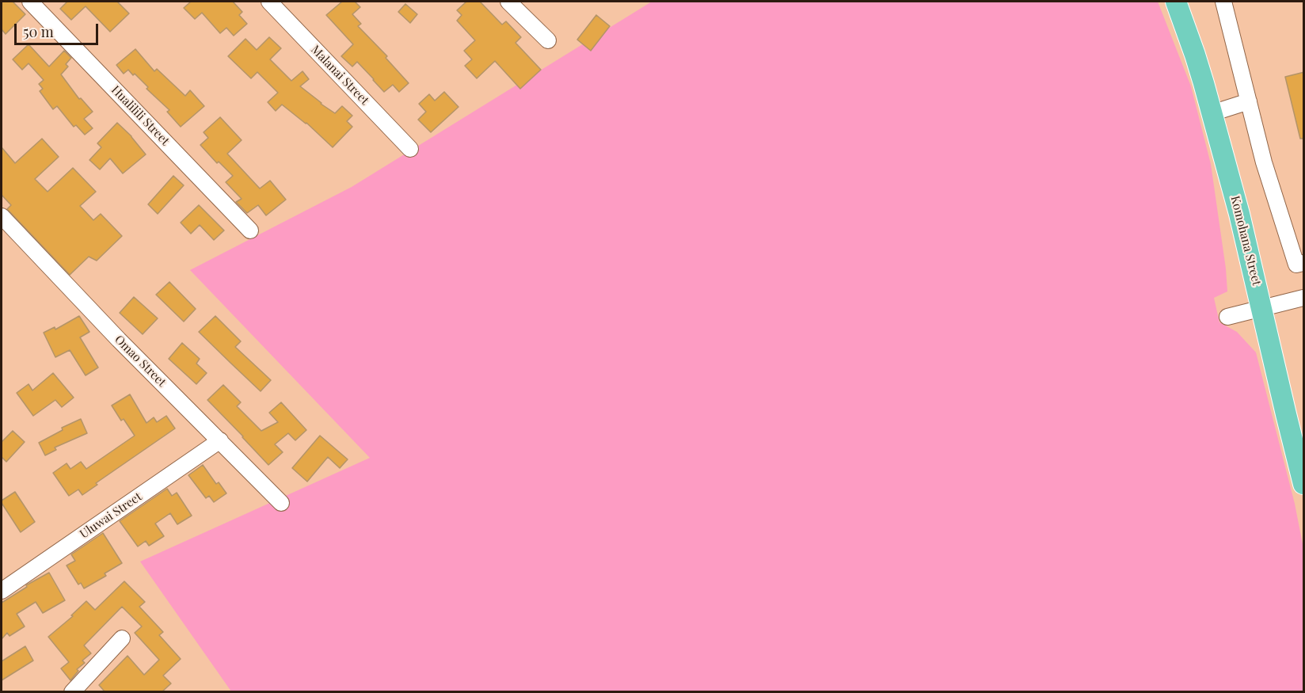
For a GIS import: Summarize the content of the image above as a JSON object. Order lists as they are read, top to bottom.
{
  "streets": {
    "main road": ["Komohana Street"],
    "street": [
      "Malanai Street",
      "Hualilili Street",
      "Omao Street",
      "Uluwai Street"
    ]
  },
  "crossings": [
    ["Omao Street", "Uluwai Street"]
  ],
  "scale_bar": "50 m"
}
